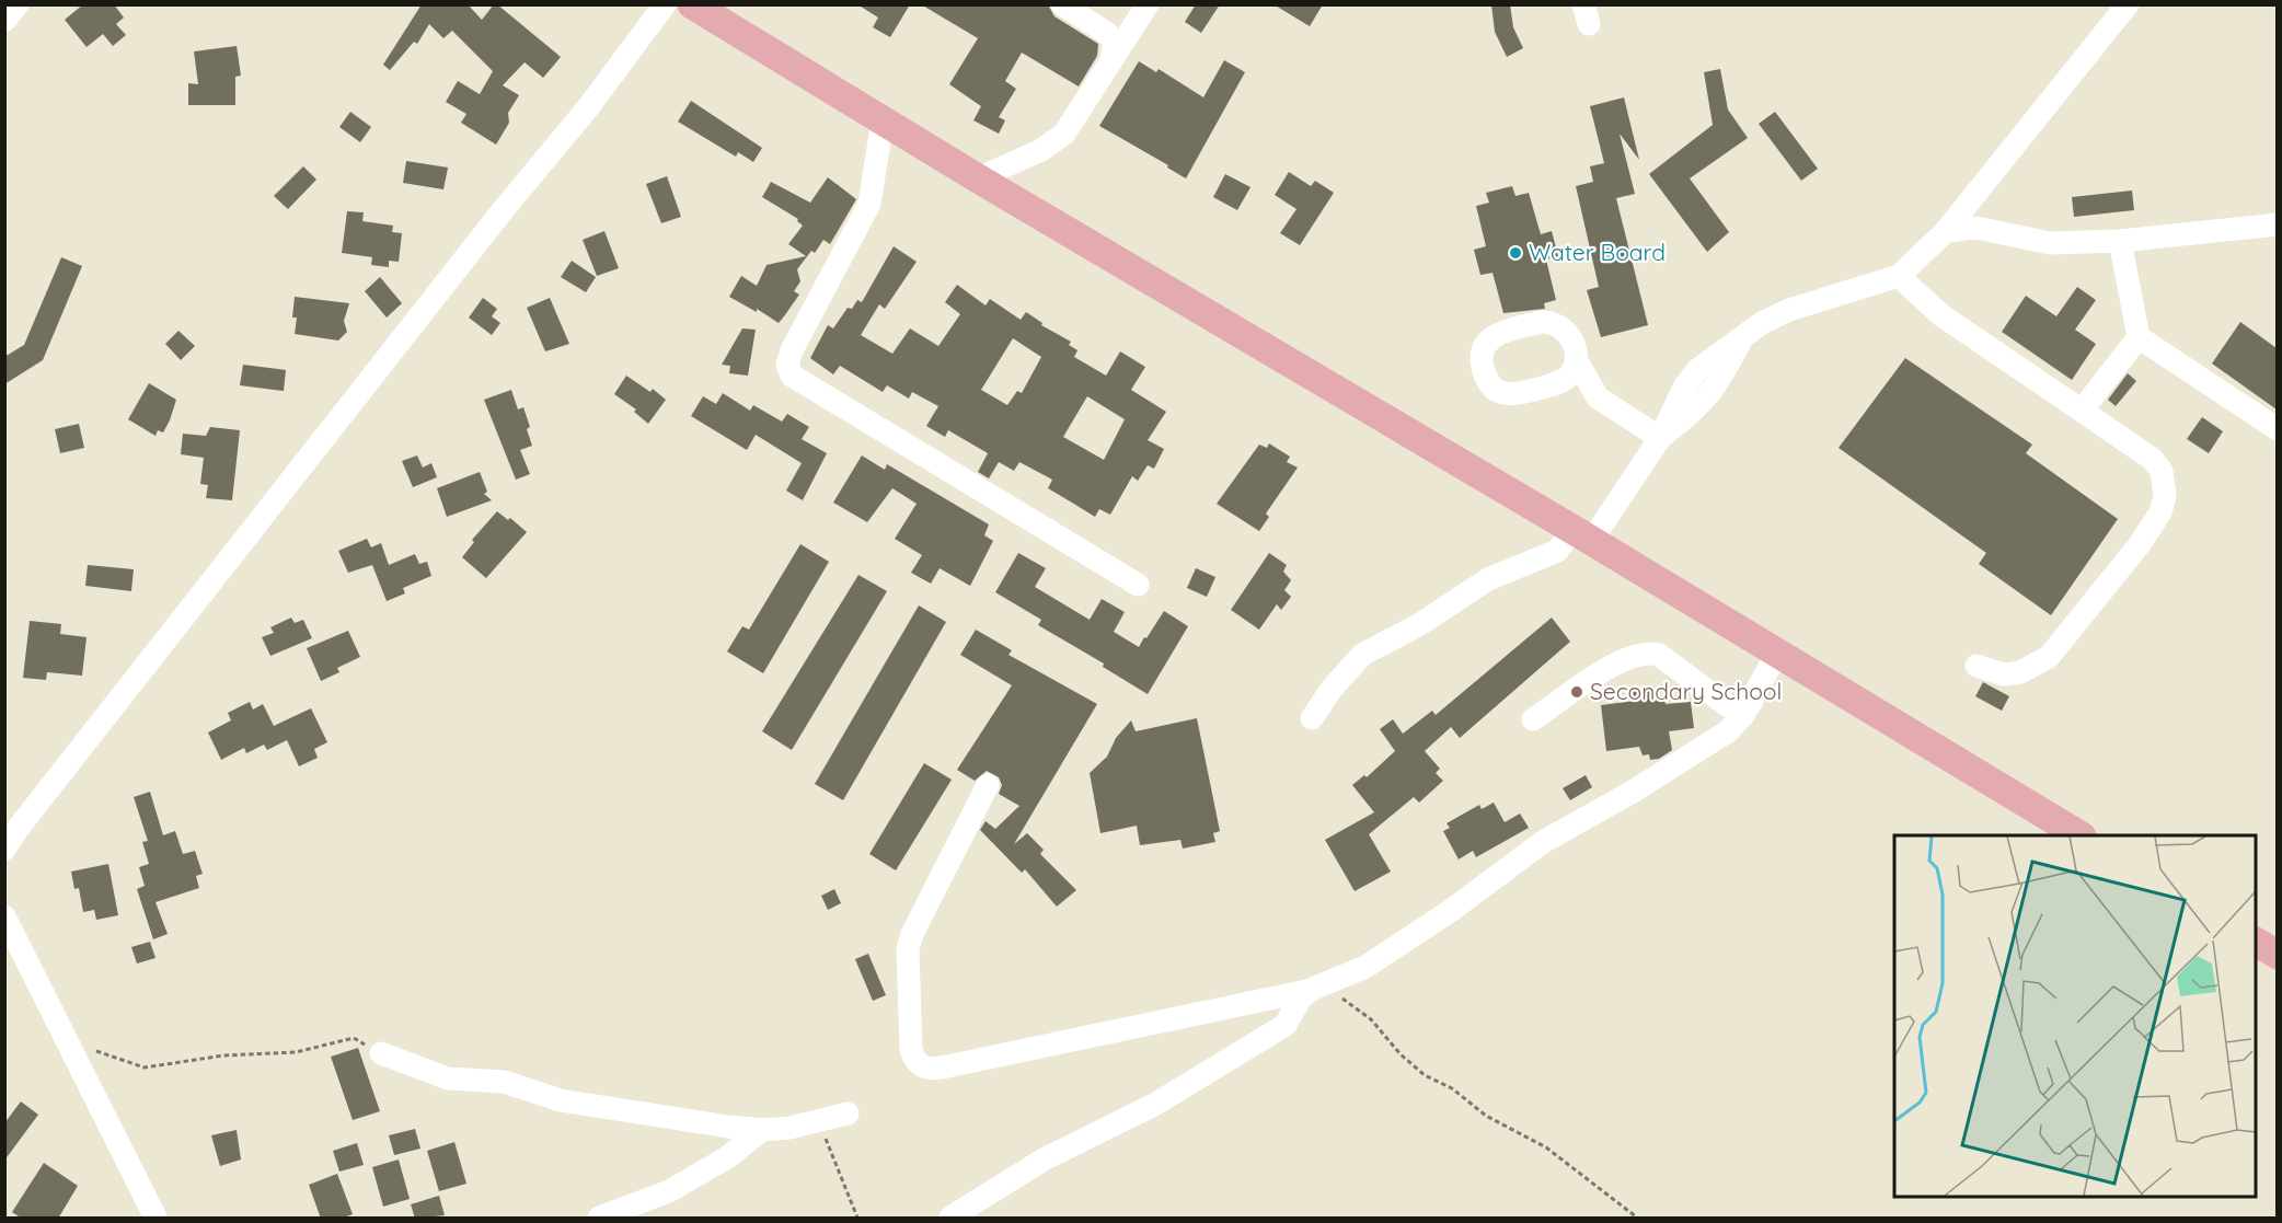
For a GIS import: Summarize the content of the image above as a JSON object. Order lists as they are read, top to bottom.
{
  "places": ["Water Board", "Secondary School"]
}
